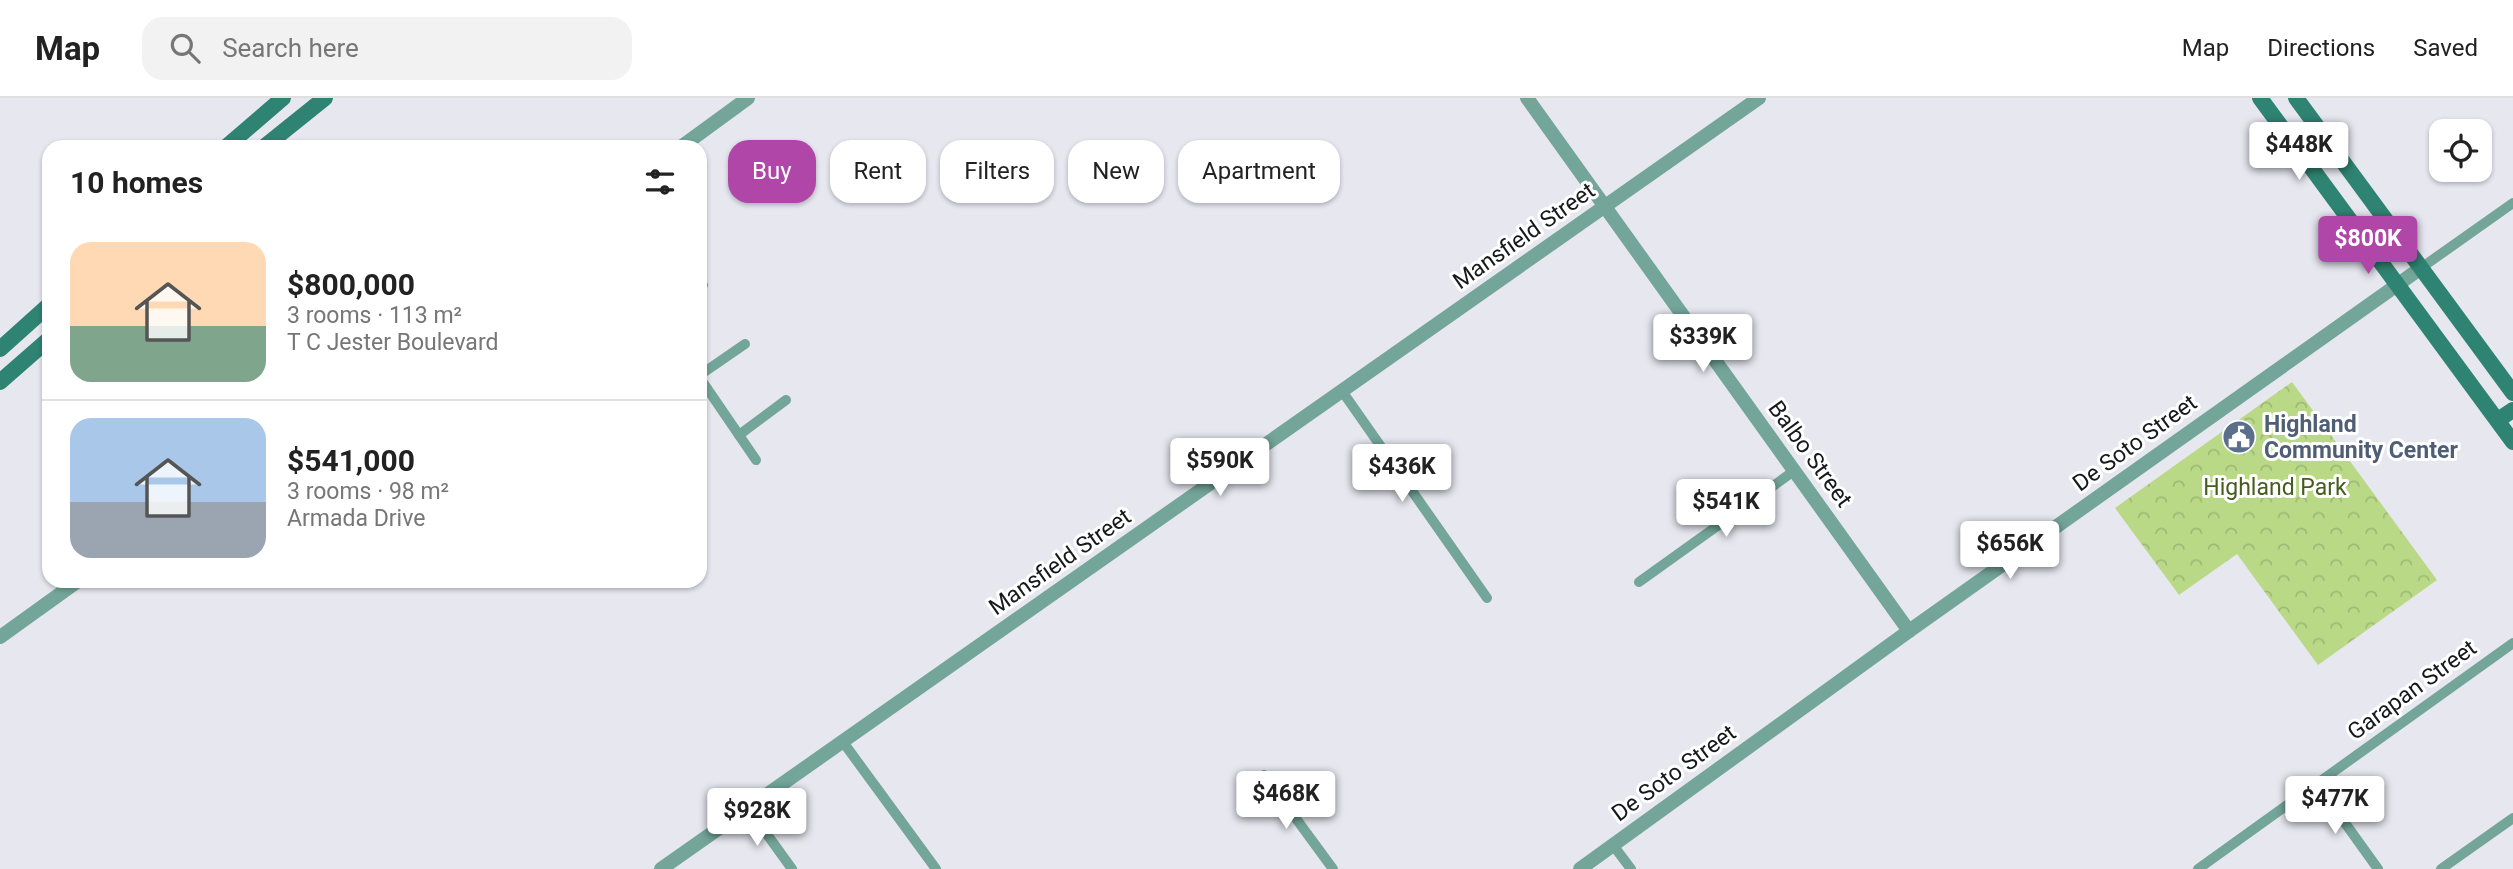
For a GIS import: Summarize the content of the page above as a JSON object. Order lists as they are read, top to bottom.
{
  "streets": {
    "street": [
      "Mansfield Street",
      "De Soto Street",
      "Balbo Street",
      "Garapan Street"
    ]
  },
  "crossings": [
    ["Mansfield Street", "Balbo Street"],
    ["De Soto Street", "Balbo Street"]
  ],
  "parks": ["Highland Park"],
  "places": {
    "public building": ["Highland Community Center"]
  },
  "page": {
    "header": "Map",
    "search": "Search here",
    "nav": ["Map", "Directions", "Saved"],
    "price": [
      "$448K",
      "$800K",
      "$339K",
      "$590K",
      "$436K",
      "$541K",
      "$656K",
      "$468K",
      "$477K",
      "$928K"
    ],
    "chip": [
      "Buy",
      "Rent",
      "Filters",
      "New",
      "Apartment"
    ],
    "heading": "10 homes",
    "list": [
      {
        "name": "$800,000",
        "note": "3 rooms · 113 m² · T C Jester Boulevard"
      },
      {
        "name": "$541,000",
        "note": "3 rooms · 98 m² · Armada Drive"
      }
    ]
  }
}
